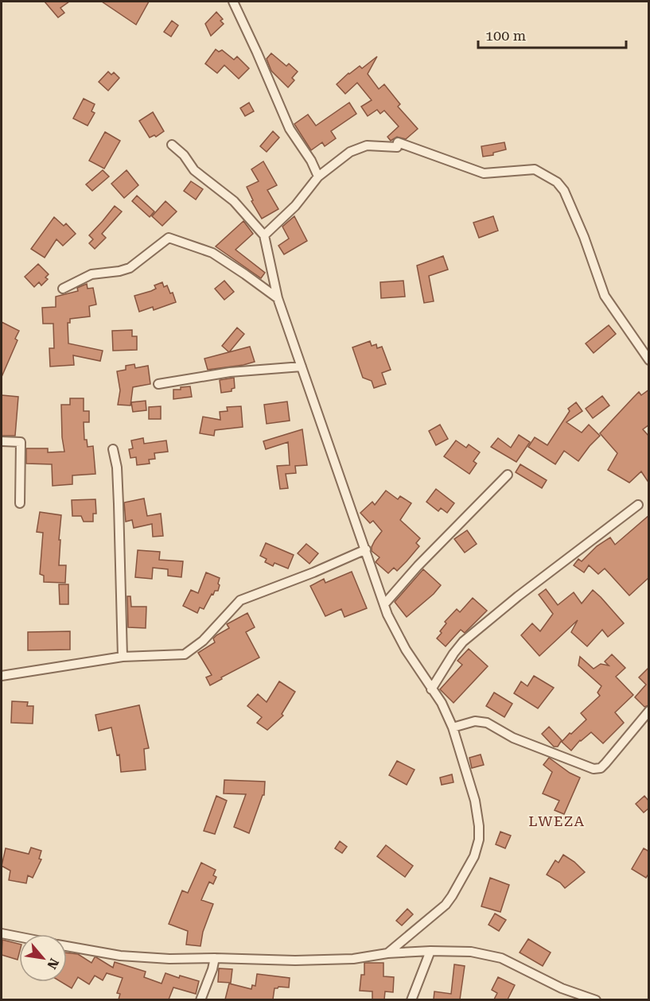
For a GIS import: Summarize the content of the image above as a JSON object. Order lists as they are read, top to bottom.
{
  "districts": ["LWEZA"],
  "scale_bar": "100 m",
  "north": "bottom right"
}
